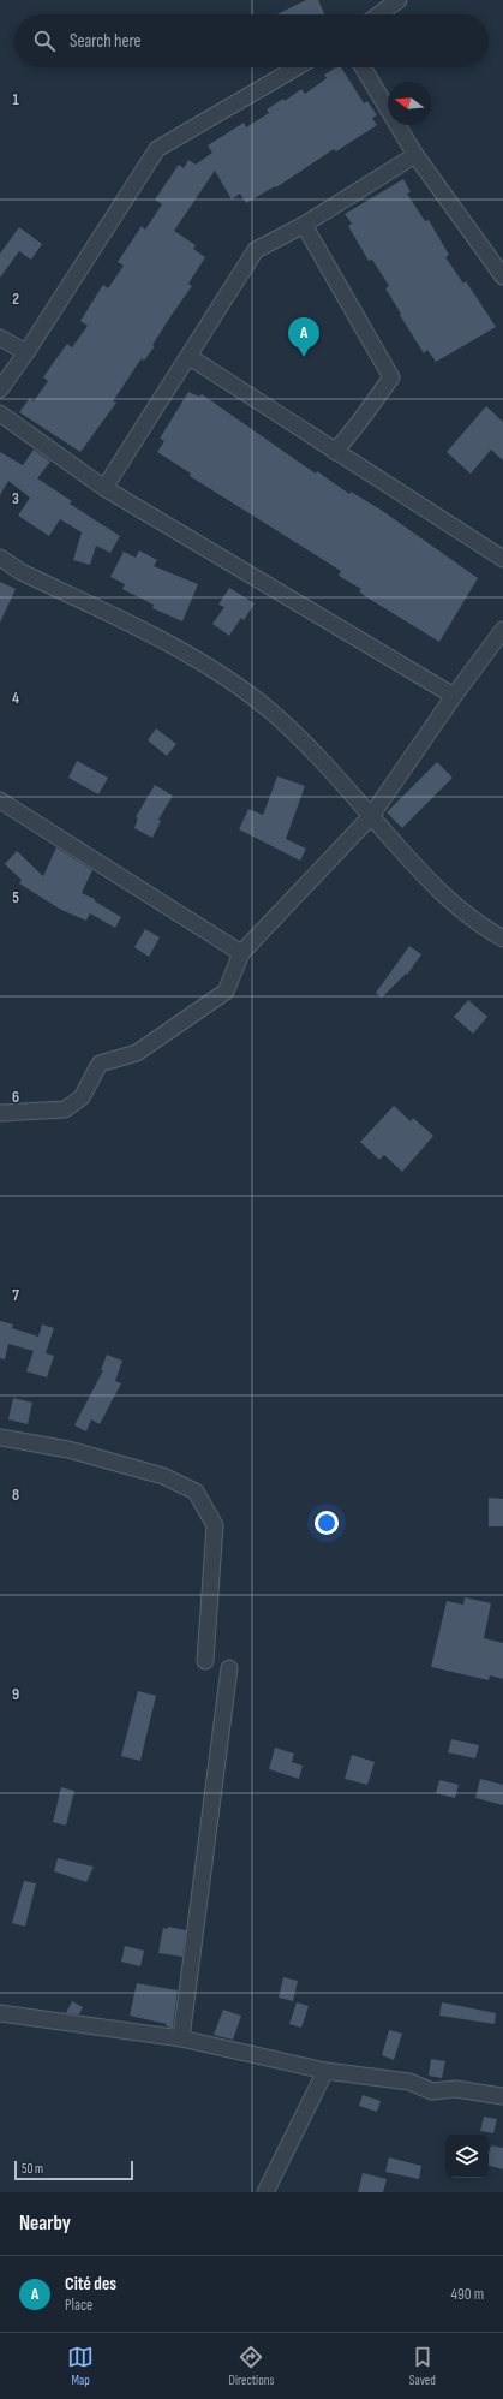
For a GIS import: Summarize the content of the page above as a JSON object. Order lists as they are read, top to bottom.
{
  "scale_bar": "50 m",
  "north": "left",
  "page": {
    "search": "Search here",
    "pins": "A",
    "scale": "50 m",
    "heading": "Nearby",
    "list": [
      {
        "mark": "A",
        "name": "Cité des",
        "note": "Place",
        "value": "490 m"
      }
    ],
    "nav": ["Map", "Directions", "Saved"]
  },
  "grid": {
    "rows": [
      "1",
      "2",
      "3",
      "4",
      "5",
      "6",
      "7",
      "8",
      "9"
    ]
  }
}
